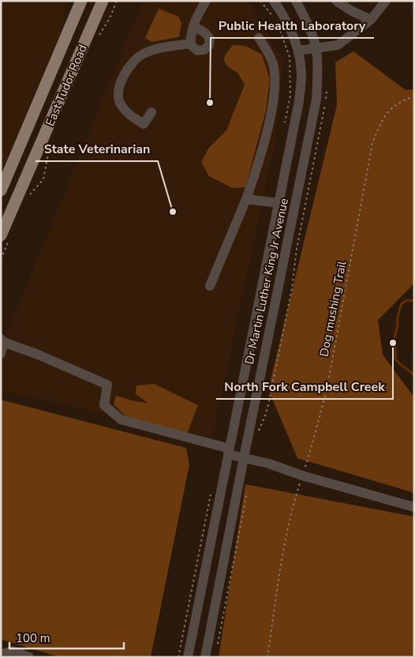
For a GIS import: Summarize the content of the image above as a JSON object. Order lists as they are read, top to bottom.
{
  "streets": {
    "main road": ["East Tudor Road"],
    "street": ["Dr Martin Luther King Jr Avenue"],
    "path": ["Dog mushing Trail"]
  },
  "places": ["Public Health Laboratory", "State Veterinarian", "North Fork Campbell Creek"],
  "scale_bar": "100 m"
}
